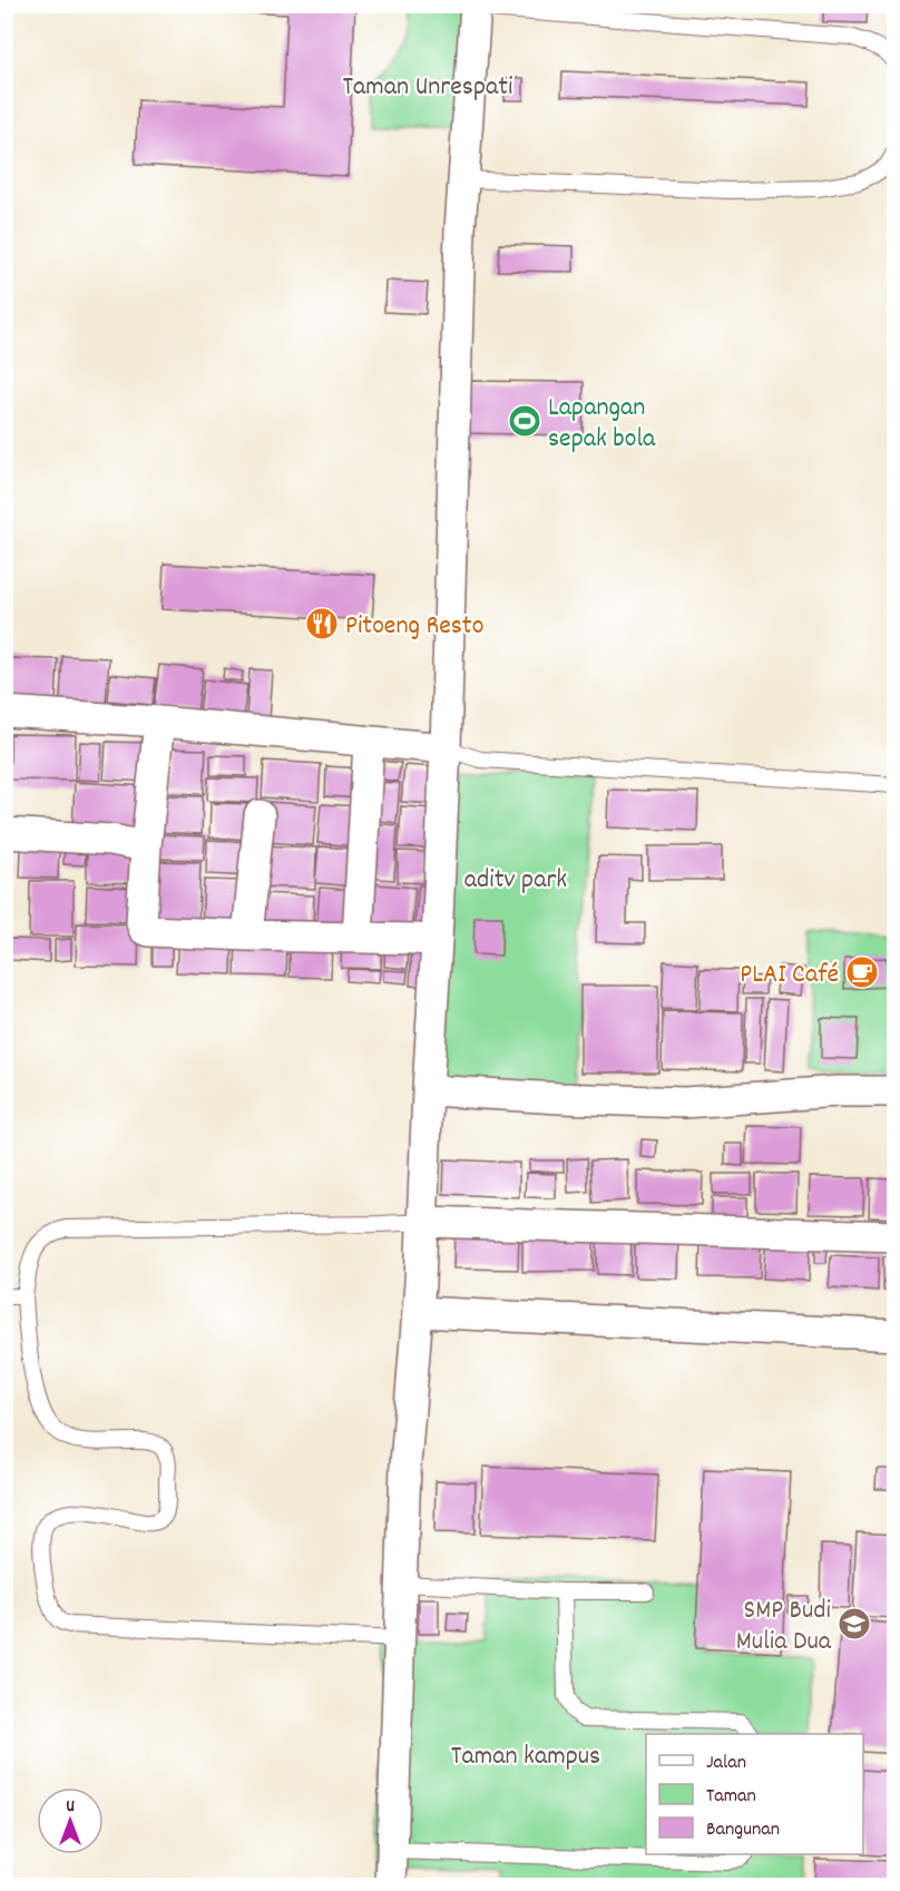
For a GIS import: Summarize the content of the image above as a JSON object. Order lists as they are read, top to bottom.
{
  "parks": ["Taman Unrespati", "aditv park", "Taman kampus"],
  "places": {
    "sports": ["Lapangan sepak bola"],
    "restaurant": ["Pitoeng Resto"],
    "cafe": ["PLAI Café"],
    "school or university": ["SMP Budi Mulia Dua"]
  },
  "legend": ["Jalan", "Taman", "Bangunan"],
  "north": "top"
}
